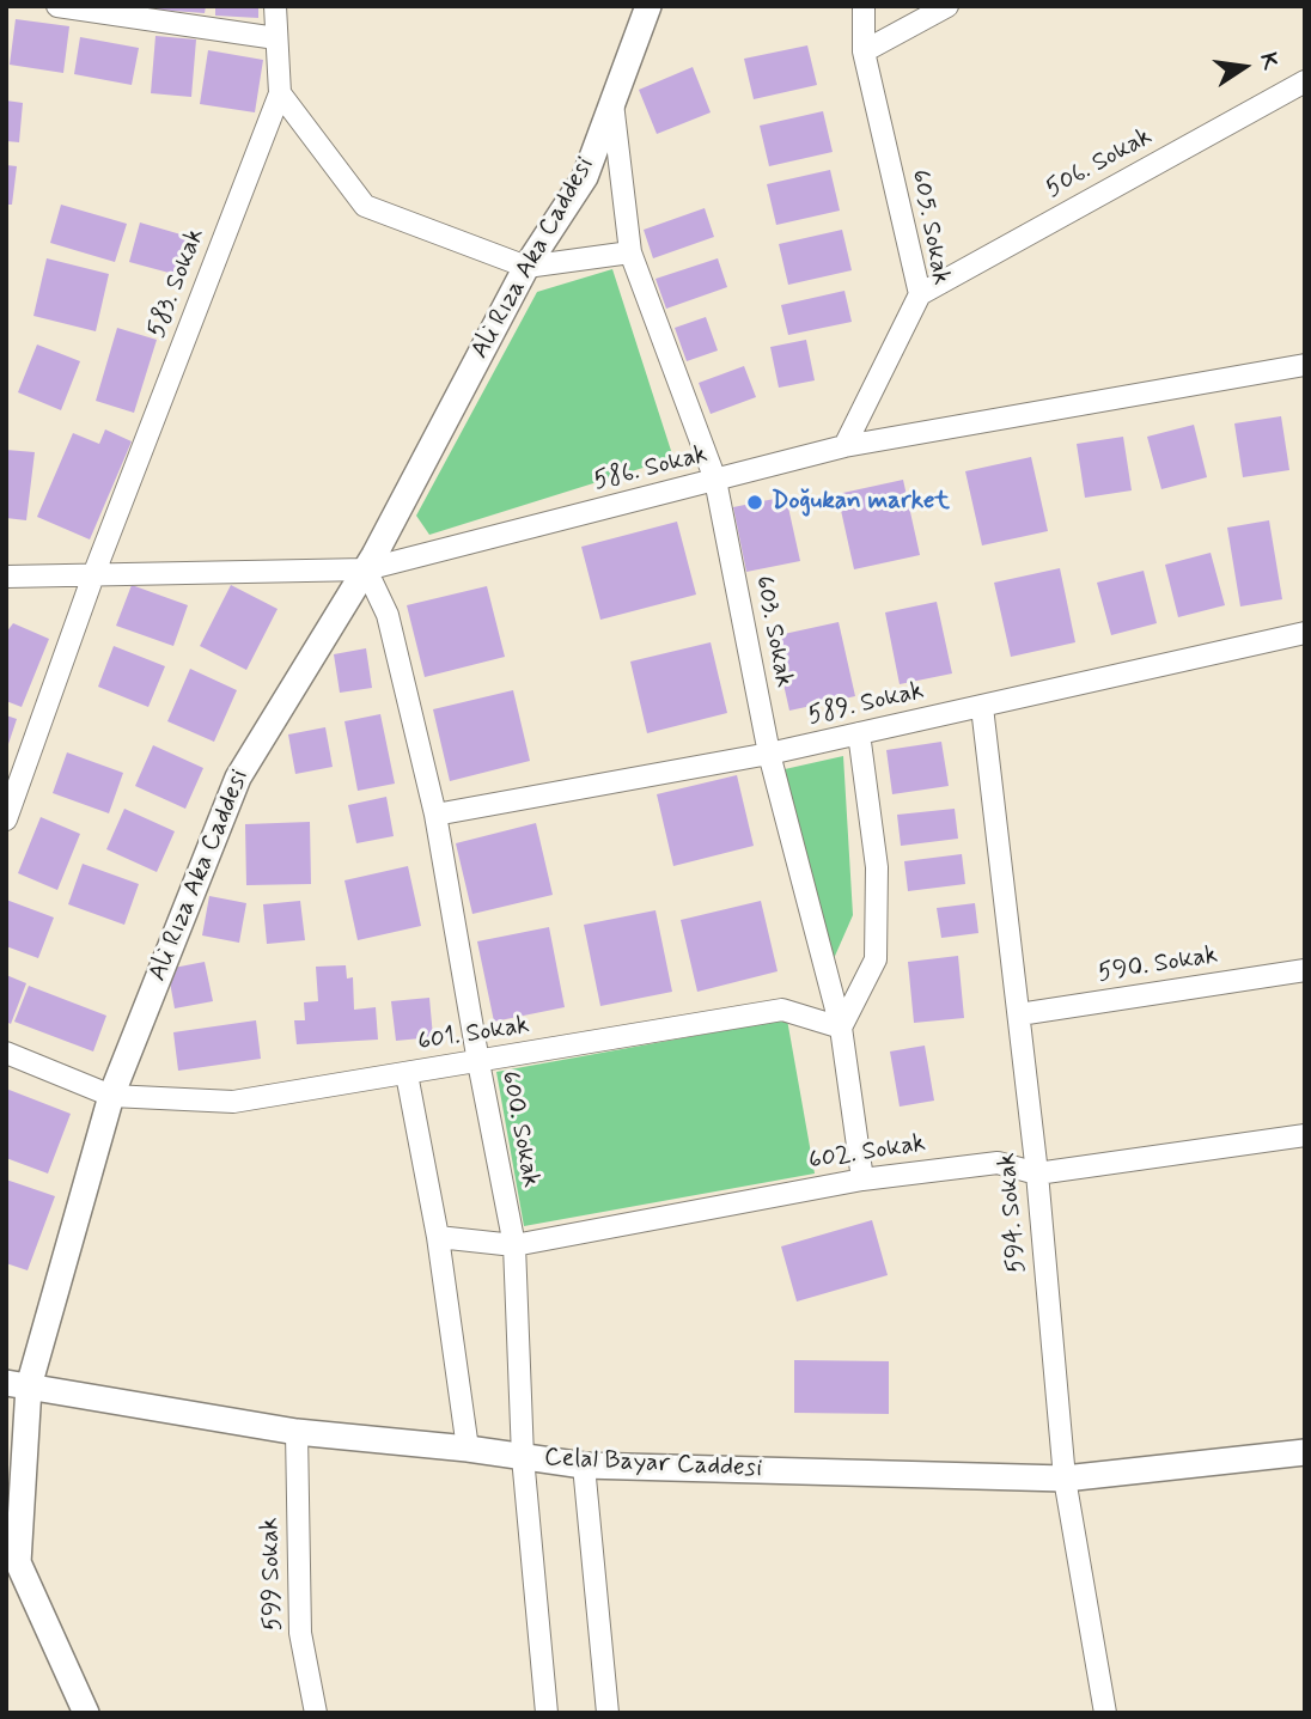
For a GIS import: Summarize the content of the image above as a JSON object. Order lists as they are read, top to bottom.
{
  "streets": {
    "street": [
      "506. Sokak",
      "605. Sokak",
      "Ali Rıza Aka Caddesi",
      "583. Sokak",
      "586. Sokak",
      "603. Sokak",
      "589. Sokak",
      "590. Sokak",
      "601. Sokak",
      "600. Sokak",
      "602. Sokak",
      "594. Sokak",
      "Celal Bayar Caddesi",
      "599 Sokak"
    ]
  },
  "crossings": [
    ["506. Sokak", "605. Sokak"],
    ["605. Sokak", "586. Sokak"],
    ["Ali Rıza Aka Caddesi", "586. Sokak"],
    ["Ali Rıza Aka Caddesi", "603. Sokak"],
    ["Ali Rıza Aka Caddesi", "601. Sokak"],
    ["Ali Rıza Aka Caddesi", "600. Sokak"],
    ["Ali Rıza Aka Caddesi", "Celal Bayar Caddesi"],
    ["583. Sokak", "586. Sokak"],
    ["586. Sokak", "603. Sokak"],
    ["586. Sokak", "600. Sokak"],
    ["603. Sokak", "589. Sokak"],
    ["603. Sokak", "601. Sokak"],
    ["603. Sokak", "602. Sokak"],
    ["589. Sokak", "600. Sokak"],
    ["589. Sokak", "594. Sokak"],
    ["590. Sokak", "594. Sokak"],
    ["601. Sokak", "600. Sokak"],
    ["600. Sokak", "602. Sokak"],
    ["600. Sokak", "Celal Bayar Caddesi"],
    ["602. Sokak", "594. Sokak"],
    ["594. Sokak", "Celal Bayar Caddesi"],
    ["Celal Bayar Caddesi", "599 Sokak"]
  ],
  "places": ["Doğukan market"],
  "north": "right"
}
